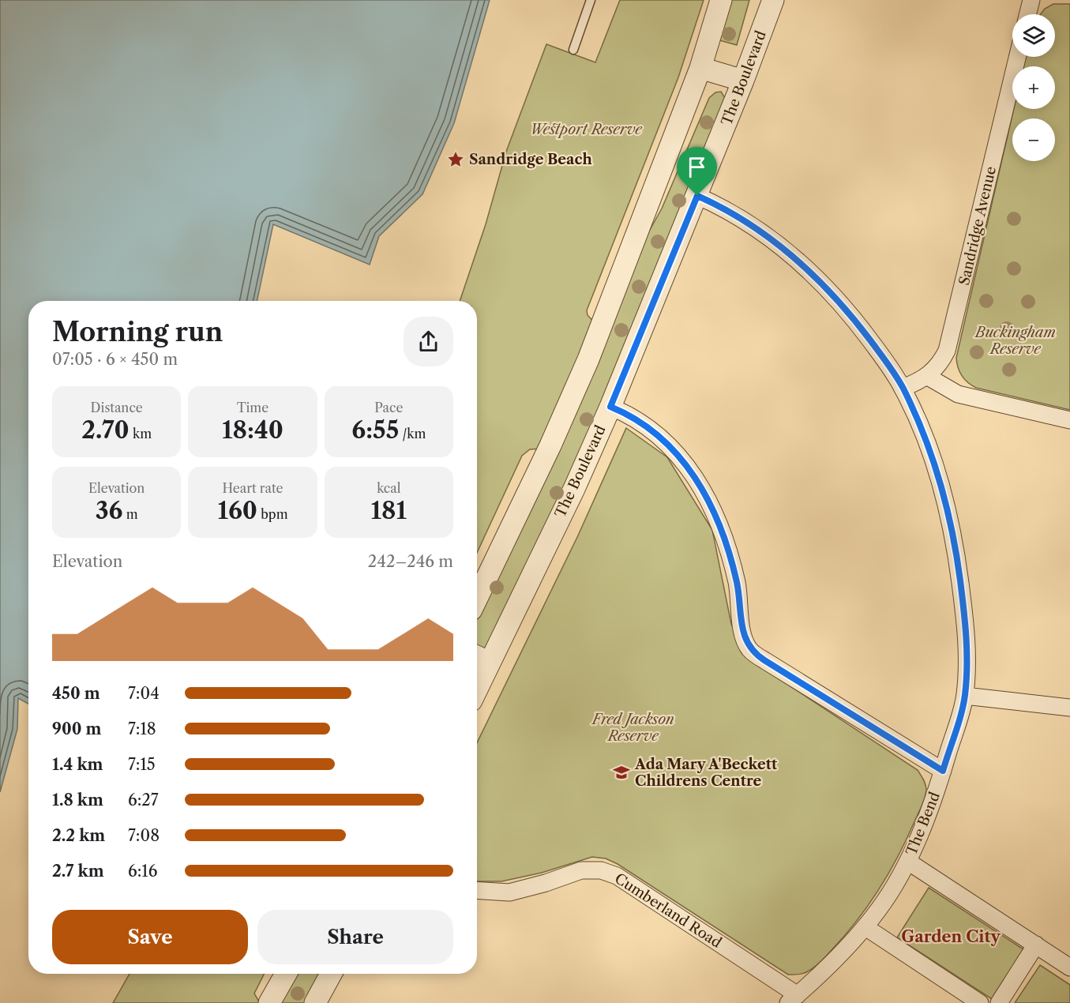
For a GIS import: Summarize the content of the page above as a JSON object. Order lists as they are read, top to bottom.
{
  "streets": {
    "street": [
      "The Boulevard",
      "Sandridge Avenue",
      "The Bend",
      "Cumberland Road"
    ]
  },
  "crossings": [
    ["The Boulevard", "The Bend"],
    ["Sandridge Avenue", "The Bend"],
    ["The Bend", "Cumberland Road"]
  ],
  "districts": ["Garden City"],
  "parks": ["Westport Reserve", "Buckingham Reserve", "Fred Jackson Reserve"],
  "places": {
    "place": ["Sandridge Beach"],
    "school or university": ["Ada Mary A'Beckett Childrens Centre"]
  },
  "page": {
    "map_buttons": ["+", "−"],
    "heading": ["Morning run", "07:05 · 6 × 450 m"],
    "stats": [
      ["Distance", "2.70 km"],
      ["Time", "18:40"],
      ["Pace", "6:55 /km"],
      ["Elevation", "36 m"],
      ["Heart rate", "160 bpm"],
      ["kcal", "181"]
    ],
    "chart": ["Elevation", "242–246 m"],
    "list": [
      {
        "name": "450 m",
        "note": "7:04"
      },
      {
        "name": "900 m",
        "note": "7:18"
      },
      {
        "name": "1.4 km",
        "note": "7:15"
      },
      {
        "name": "1.8 km",
        "note": "6:27"
      },
      {
        "name": "2.2 km",
        "note": "7:08"
      },
      {
        "name": "2.7 km",
        "note": "6:16"
      }
    ],
    "buttons": ["Save", "Share"]
  }
}
